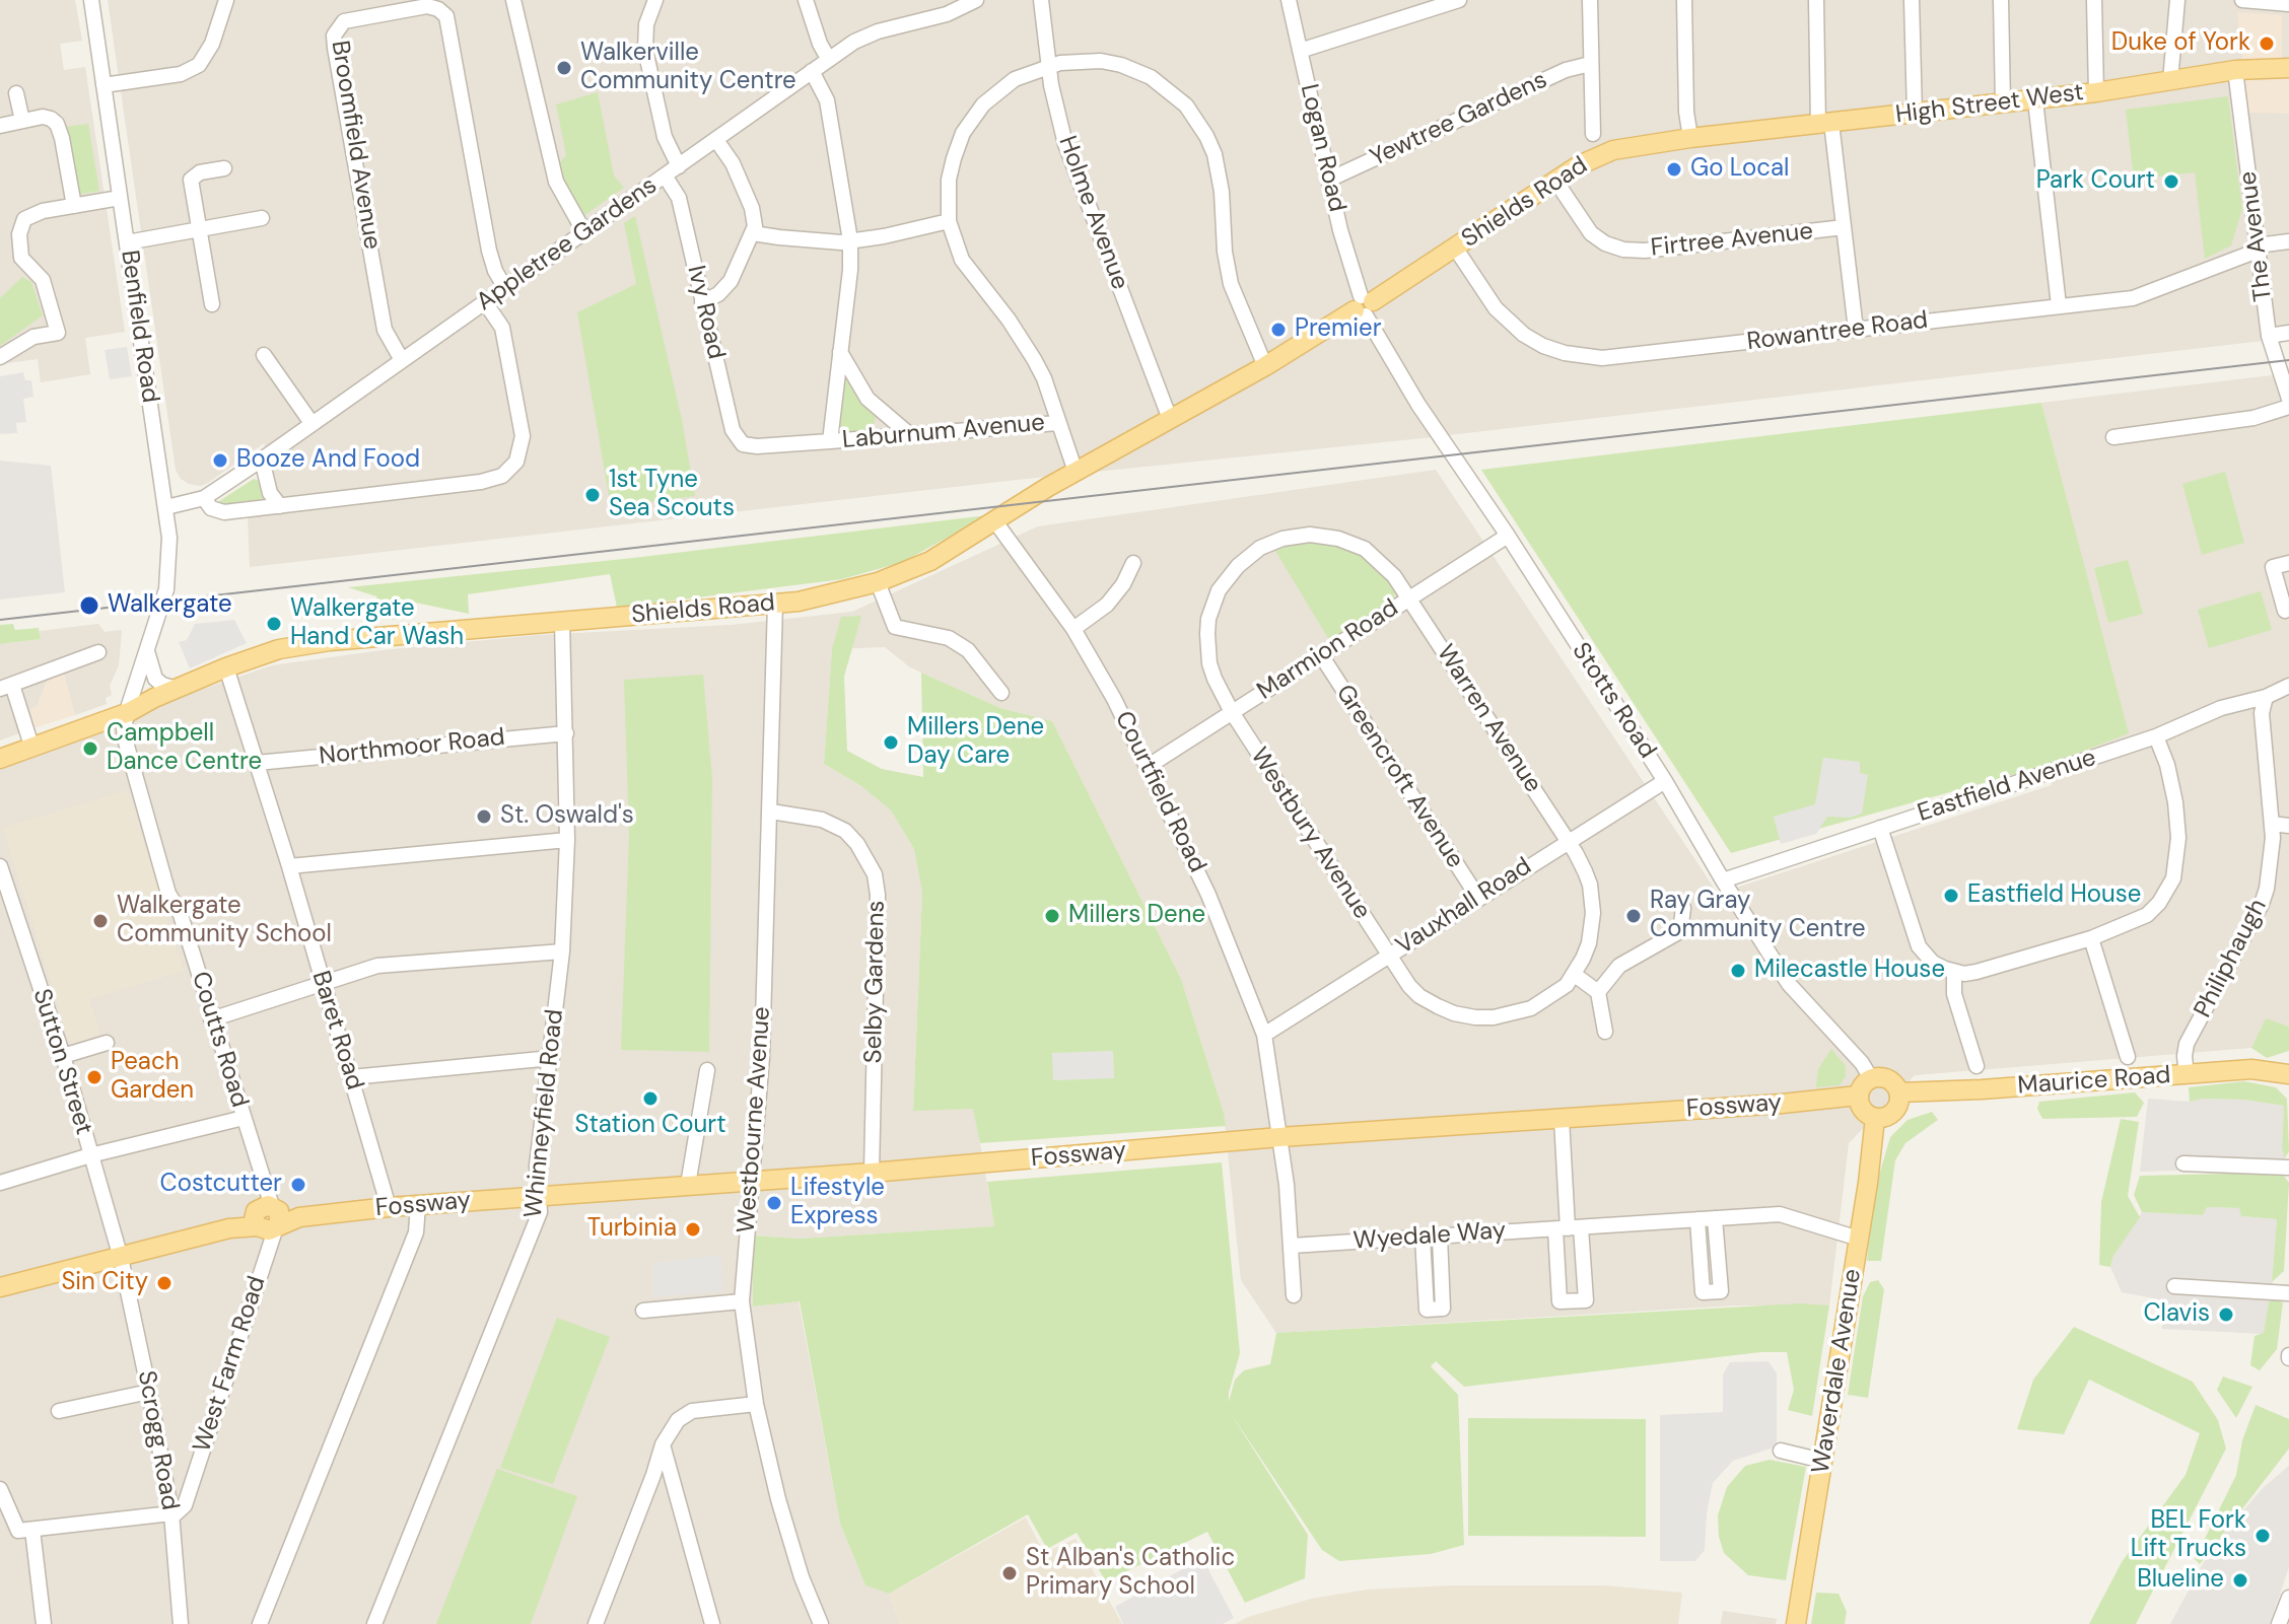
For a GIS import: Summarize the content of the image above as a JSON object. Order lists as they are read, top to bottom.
{
  "streets": {
    "main road": [
      "High Street West",
      "Shields Road",
      "Maurice Road",
      "Fossway",
      "Waverdale Avenue"
    ],
    "street": [
      "Yewtree Gardens",
      "Broomfield Avenue",
      "Logan Road",
      "Holme Avenue",
      "The Avenue",
      "Firtree Avenue",
      "Appletree Gardens",
      "Ivy Road",
      "Benfield Road",
      "Rowantree Road",
      "Laburnum Avenue",
      "Marmion Road",
      "Stotts Road",
      "Warren Avenue",
      "Northmoor Road",
      "Greencroft Avenue",
      "Eastfield Avenue",
      "Courtfield Road",
      "Westbury Avenue",
      "Vauxhall Road",
      "Philiphaugh",
      "Selby Gardens",
      "Baret Road",
      "Coutts Road",
      "Sutton Street",
      "Whinneyfield Road",
      "Westbourne Avenue",
      "Wyedale Way",
      "West Farm Road",
      "Scrogg Road"
    ]
  },
  "crossings": [
    ["High Street West", "Shields Road"],
    ["High Street West", "The Avenue"],
    ["Yewtree Gardens", "Logan Road"],
    ["Broomfield Avenue", "Appletree Gardens"],
    ["Logan Road", "Shields Road"],
    ["Logan Road", "Stotts Road"],
    ["Shields Road", "Holme Avenue"],
    ["Shields Road", "Firtree Avenue"],
    ["Shields Road", "Benfield Road"],
    ["Shields Road", "Rowantree Road"],
    ["Shields Road", "Stotts Road"],
    ["Shields Road", "Courtfield Road"],
    ["Shields Road", "Baret Road"],
    ["Shields Road", "Coutts Road"],
    ["Shields Road", "Whinneyfield Road"],
    ["Shields Road", "Westbourne Avenue"],
    ["The Avenue", "Rowantree Road"],
    ["Appletree Gardens", "Ivy Road"],
    ["Appletree Gardens", "Benfield Road"],
    ["Ivy Road", "Laburnum Avenue"],
    ["Benfield Road", "Coutts Road"],
    ["Marmion Road", "Stotts Road"],
    ["Marmion Road", "Warren Avenue"],
    ["Marmion Road", "Greencroft Avenue"],
    ["Marmion Road", "Courtfield Road"],
    ["Marmion Road", "Westbury Avenue"],
    ["Stotts Road", "Eastfield Avenue"],
    ["Stotts Road", "Vauxhall Road"],
    ["Stotts Road", "Maurice Road"],
    ["Stotts Road", "Fossway"],
    ["Stotts Road", "Waverdale Avenue"],
    ["Warren Avenue", "Westbury Avenue"],
    ["Warren Avenue", "Vauxhall Road"],
    ["Northmoor Road", "Baret Road"],
    ["Northmoor Road", "Whinneyfield Road"],
    ["Greencroft Avenue", "Vauxhall Road"],
    ["Eastfield Avenue", "Philiphaugh"],
    ["Courtfield Road", "Vauxhall Road"],
    ["Courtfield Road", "Fossway"],
    ["Westbury Avenue", "Vauxhall Road"],
    ["Philiphaugh", "Maurice Road"],
    ["Selby Gardens", "Fossway"],
    ["Selby Gardens", "Westbourne Avenue"],
    ["Baret Road", "Fossway"],
    ["Coutts Road", "Fossway"],
    ["Coutts Road", "West Farm Road"],
    ["Sutton Street", "Fossway"],
    ["Sutton Street", "Scrogg Road"],
    ["Maurice Road", "Fossway"],
    ["Maurice Road", "Waverdale Avenue"],
    ["Fossway", "Whinneyfield Road"],
    ["Fossway", "Westbourne Avenue"],
    ["Fossway", "West Farm Road"],
    ["Fossway", "Waverdale Avenue"],
    ["Fossway", "Scrogg Road"],
    ["Wyedale Way", "Waverdale Avenue"],
    ["West Farm Road", "Scrogg Road"]
  ],
  "places": [
    "Duke of York",
    "Walkerville Community Centre",
    "Go Local",
    "Park Court",
    "Premier",
    "Booze And Food",
    "1st Tyne Sea Scouts",
    "Walkergate",
    "Walkergate Hand Car Wash",
    "Millers Dene Day Care",
    "Campbell Dance Centre",
    "St. Oswald's",
    "Eastfield House",
    "Millers Dene",
    "Ray Gray Community Centre",
    "Walkergate Community School",
    "Milecastle House",
    "Peach Garden",
    "Station Court",
    "Costcutter",
    "Lifestyle Express",
    "Turbinia",
    "Sin City",
    "Clavis",
    "BEL Fork Lift Trucks",
    "St Alban's Catholic Primary School",
    "Blueline"
  ]
}
